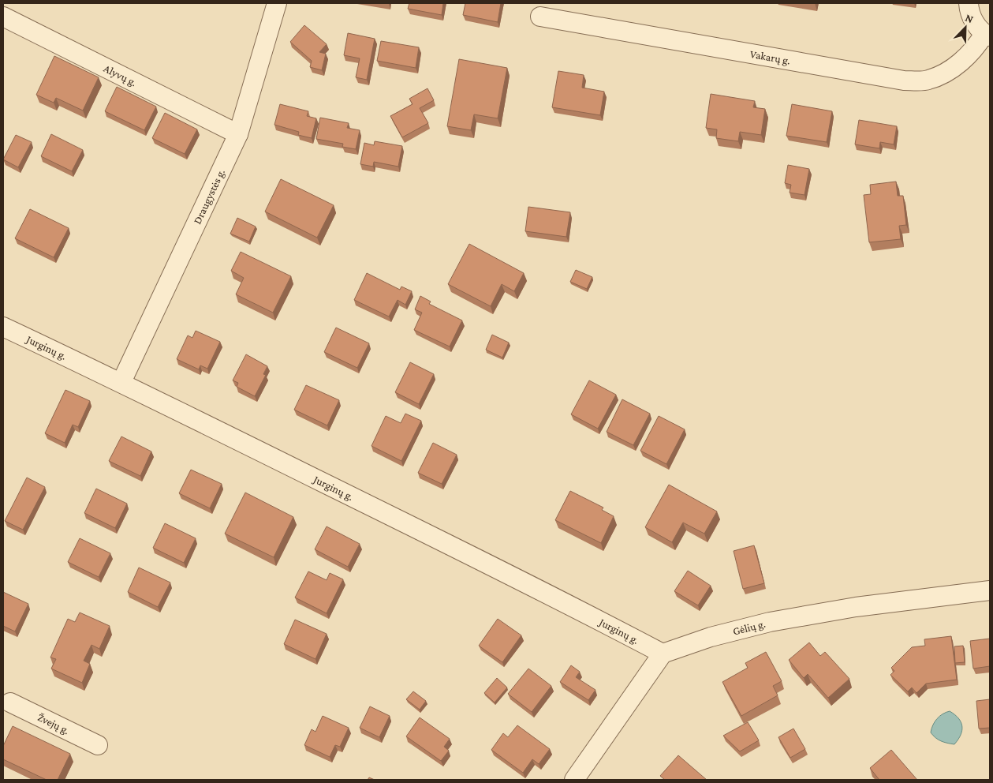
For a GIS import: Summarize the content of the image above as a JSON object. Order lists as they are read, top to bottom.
{
  "streets": {
    "street": [
      "Vakarų g.",
      "Alyvų g.",
      "Draugystės g.",
      "Jurginų g.",
      "Gėlių g.",
      "Žvejų g."
    ]
  },
  "crossings": [
    ["Alyvų g.", "Draugystės g."],
    ["Draugystės g.", "Jurginų g."],
    ["Jurginų g.", "Gėlių g."]
  ],
  "north": "top right"
}
